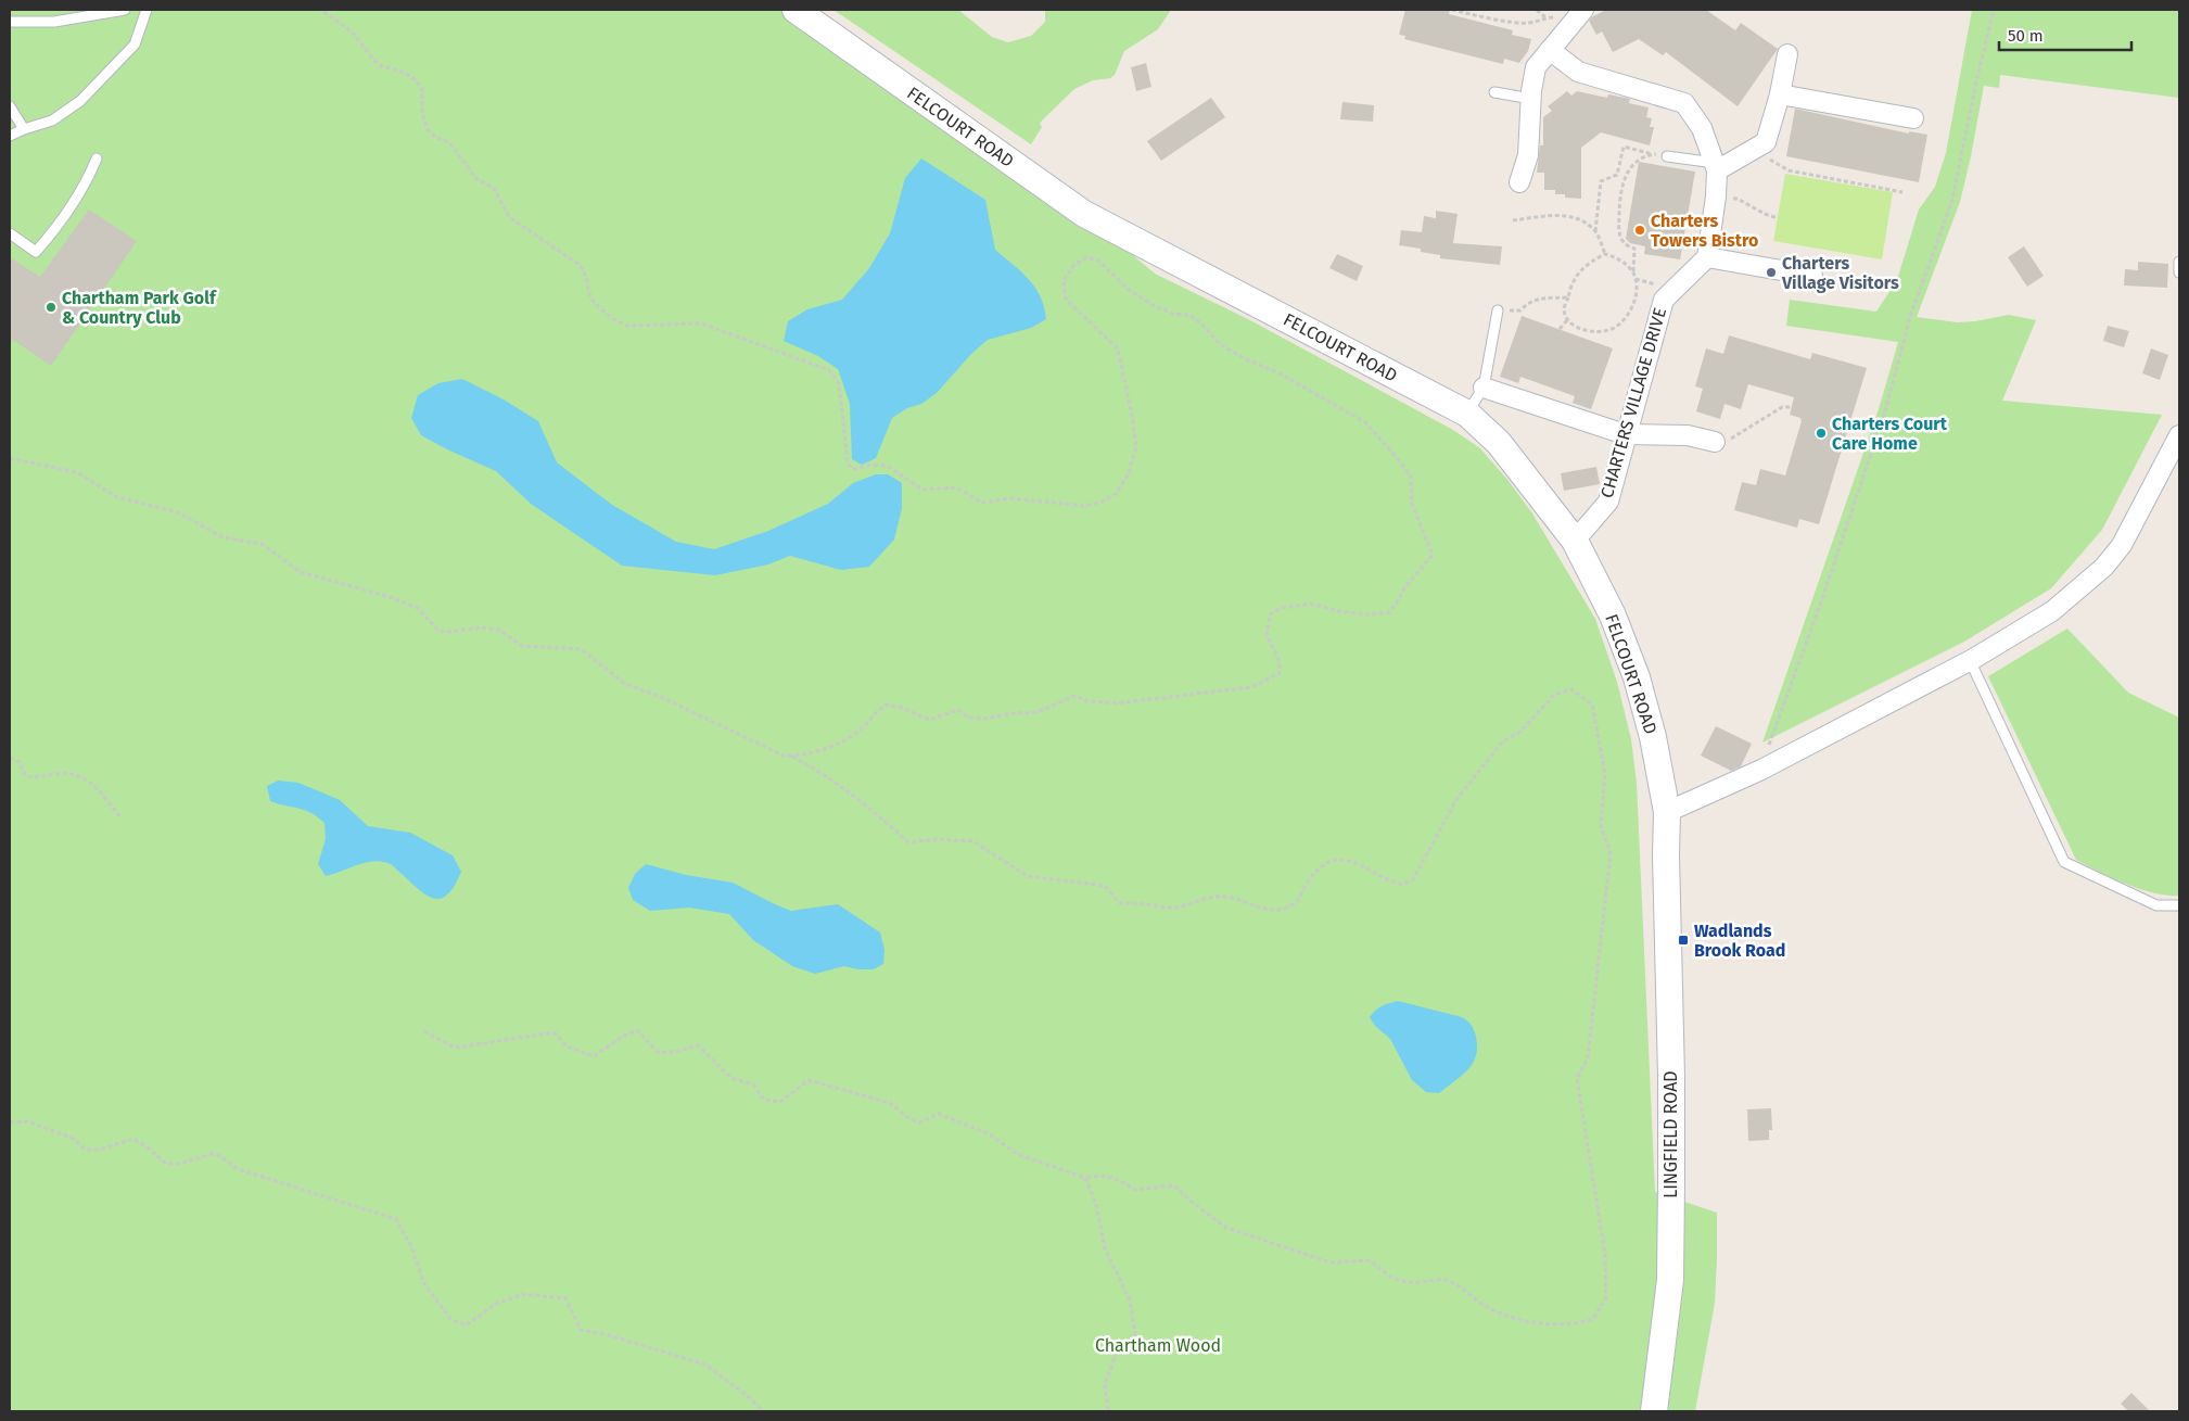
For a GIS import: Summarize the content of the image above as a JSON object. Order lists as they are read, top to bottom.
{
  "streets": {
    "street": ["FELCOURT ROAD", "CHARTERS VILLAGE DRIVE", "LINGFIELD ROAD"]
  },
  "crossings": [
    ["FELCOURT ROAD", "CHARTERS VILLAGE DRIVE"],
    ["FELCOURT ROAD", "LINGFIELD ROAD"]
  ],
  "parks": ["Chartham Wood"],
  "places": {
    "other": [
      "Charters Towers Bistro",
      "Charters Village Visitors",
      "Chartham Park Golf & Country Club",
      "Charters Court Care Home"
    ],
    "transit": ["Wadlands Brook Road"]
  },
  "scale_bar": "50 m"
}
